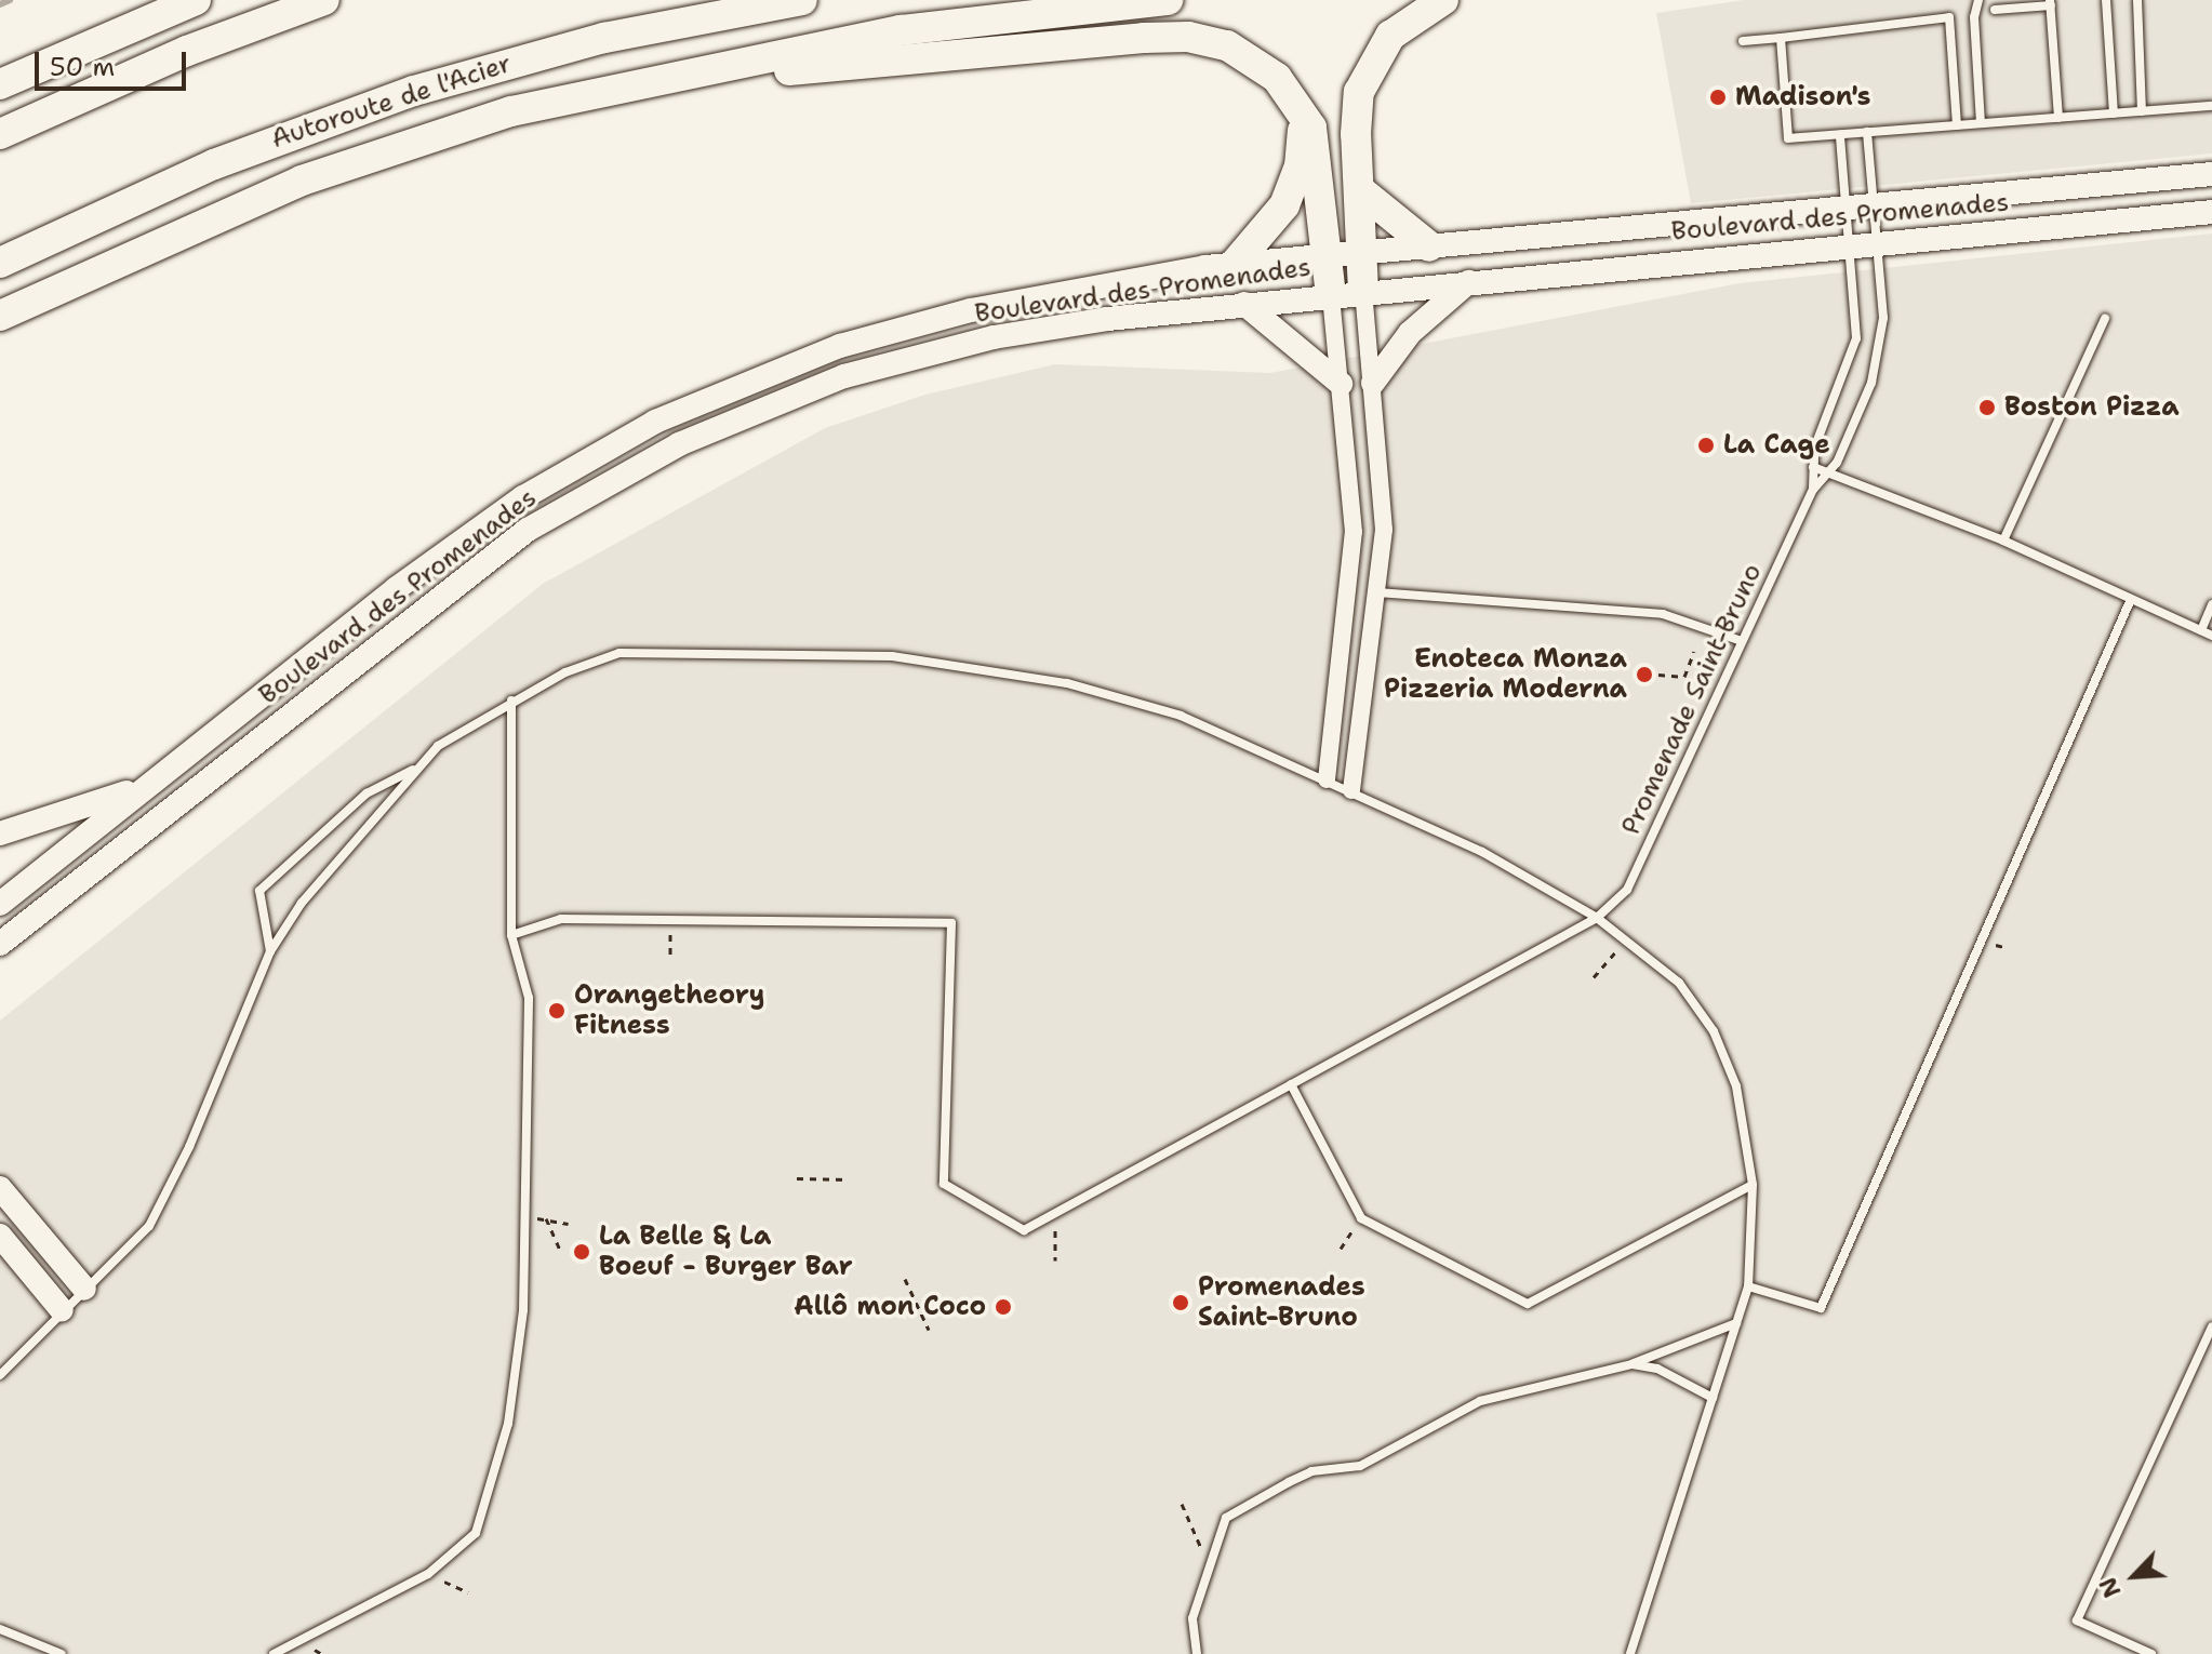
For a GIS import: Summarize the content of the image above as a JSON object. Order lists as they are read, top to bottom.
{
  "streets": {
    "highway": ["Autoroute de l'Acier"],
    "street": ["Boulevard des Promenades"],
    "lane": ["Promenade Saint-Bruno"]
  },
  "crossings": [
    ["Boulevard des Promenades", "Promenade Saint-Bruno"]
  ],
  "places": [
    "Madison's",
    "Boston Pizza",
    "La Cage",
    "Enoteca Monza Pizzeria Moderna",
    "Orangetheory Fitness",
    "La Belle & La Boeuf - Burger Bar",
    "Promenades Saint-Bruno",
    "Allô mon Coco"
  ],
  "scale_bar": "50 m",
  "north": "bottom left"
}
